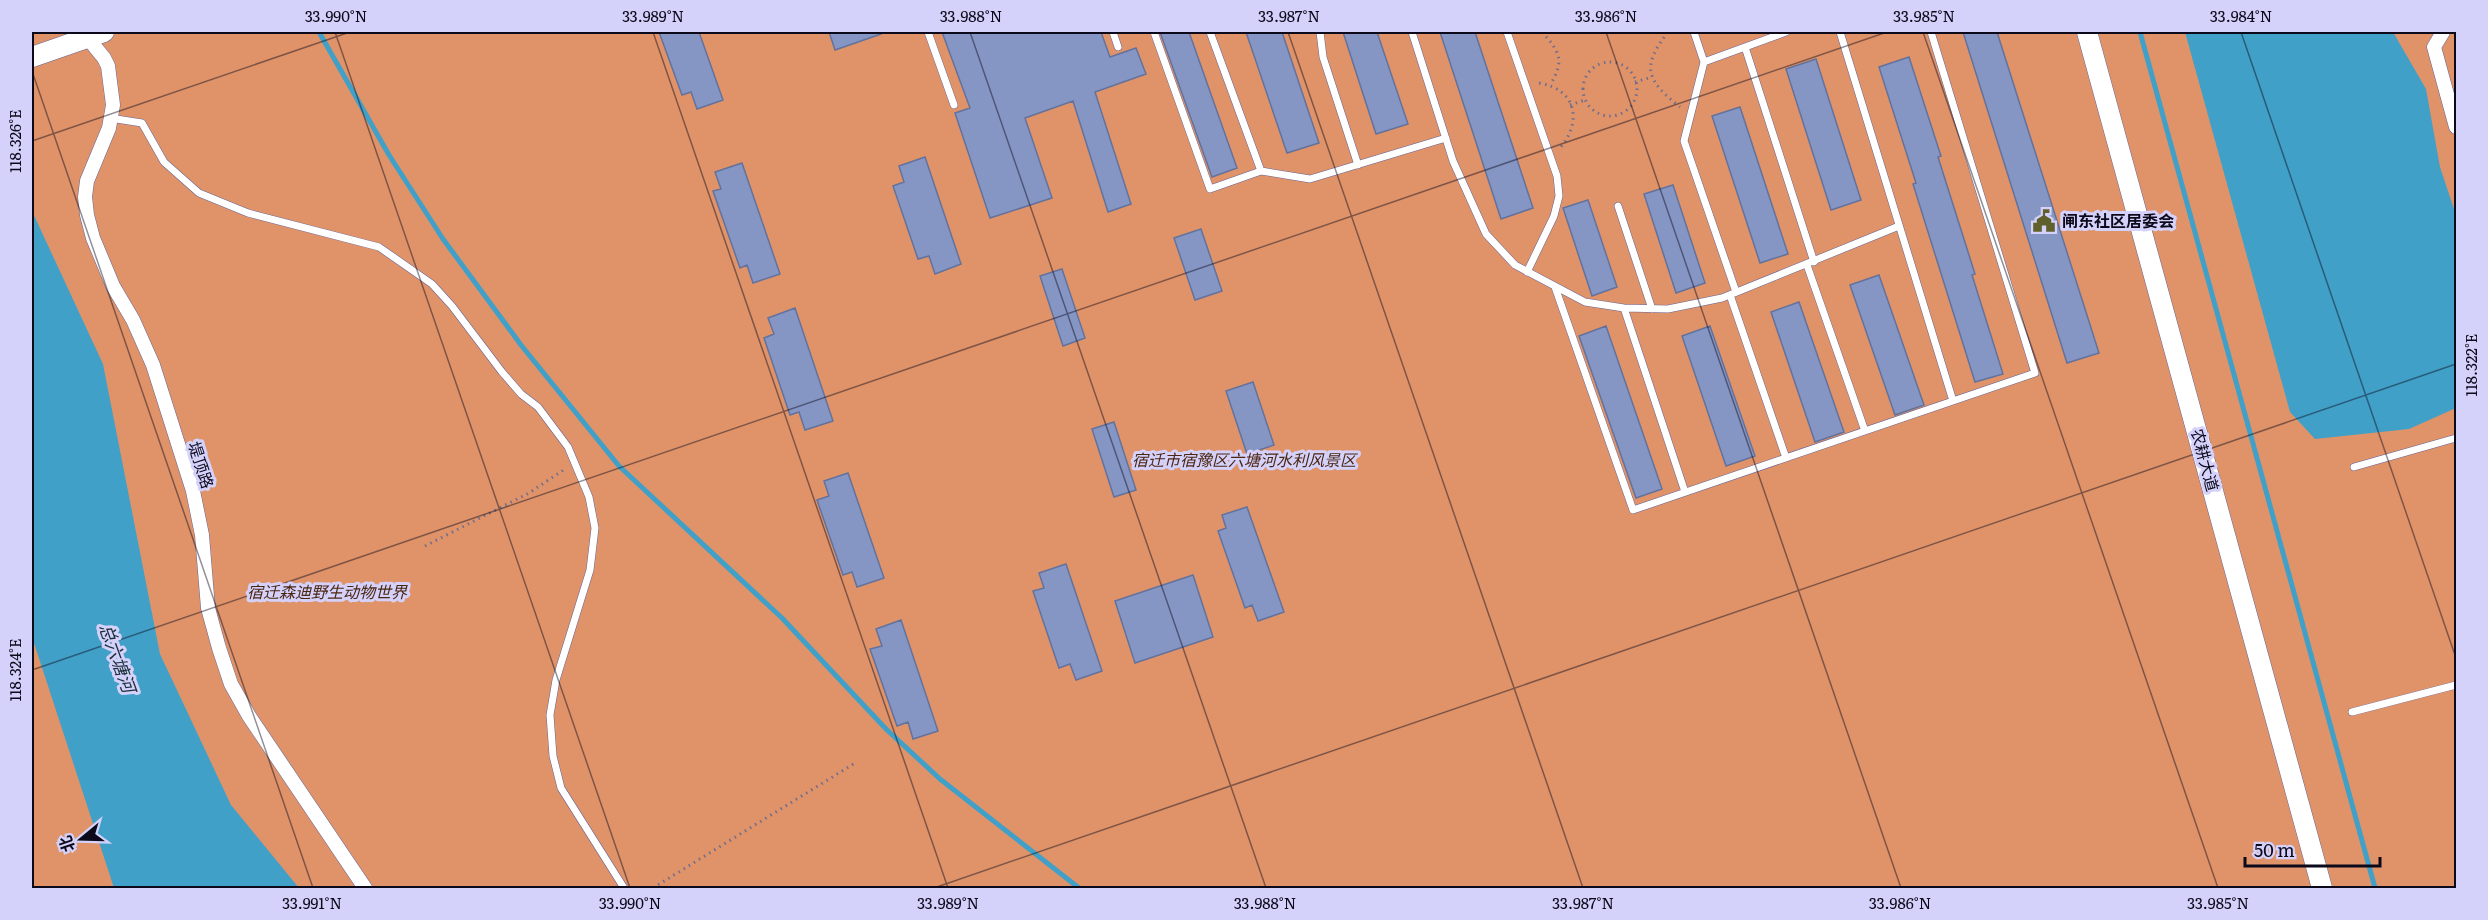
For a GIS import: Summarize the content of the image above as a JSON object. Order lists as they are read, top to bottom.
{
  "streets": {
    "street": ["农耕大道", "堤顶路"]
  },
  "water": ["总六塘河"],
  "parks": ["宿迁市宿豫区六塘河水利风景区", "宿迁森迪野生动物世界"],
  "places": {
    "public building": ["闸东社区居委会"]
  },
  "scale_bar": "50 m",
  "north": "left",
  "coordinates": [
    "33.990°N",
    "33.989°N",
    "33.988°N",
    "33.987°N",
    "33.986°N",
    "33.985°N",
    "33.984°N",
    "118.326°E",
    "118.322°E",
    "118.324°E",
    "33.991°N"
  ]
}
